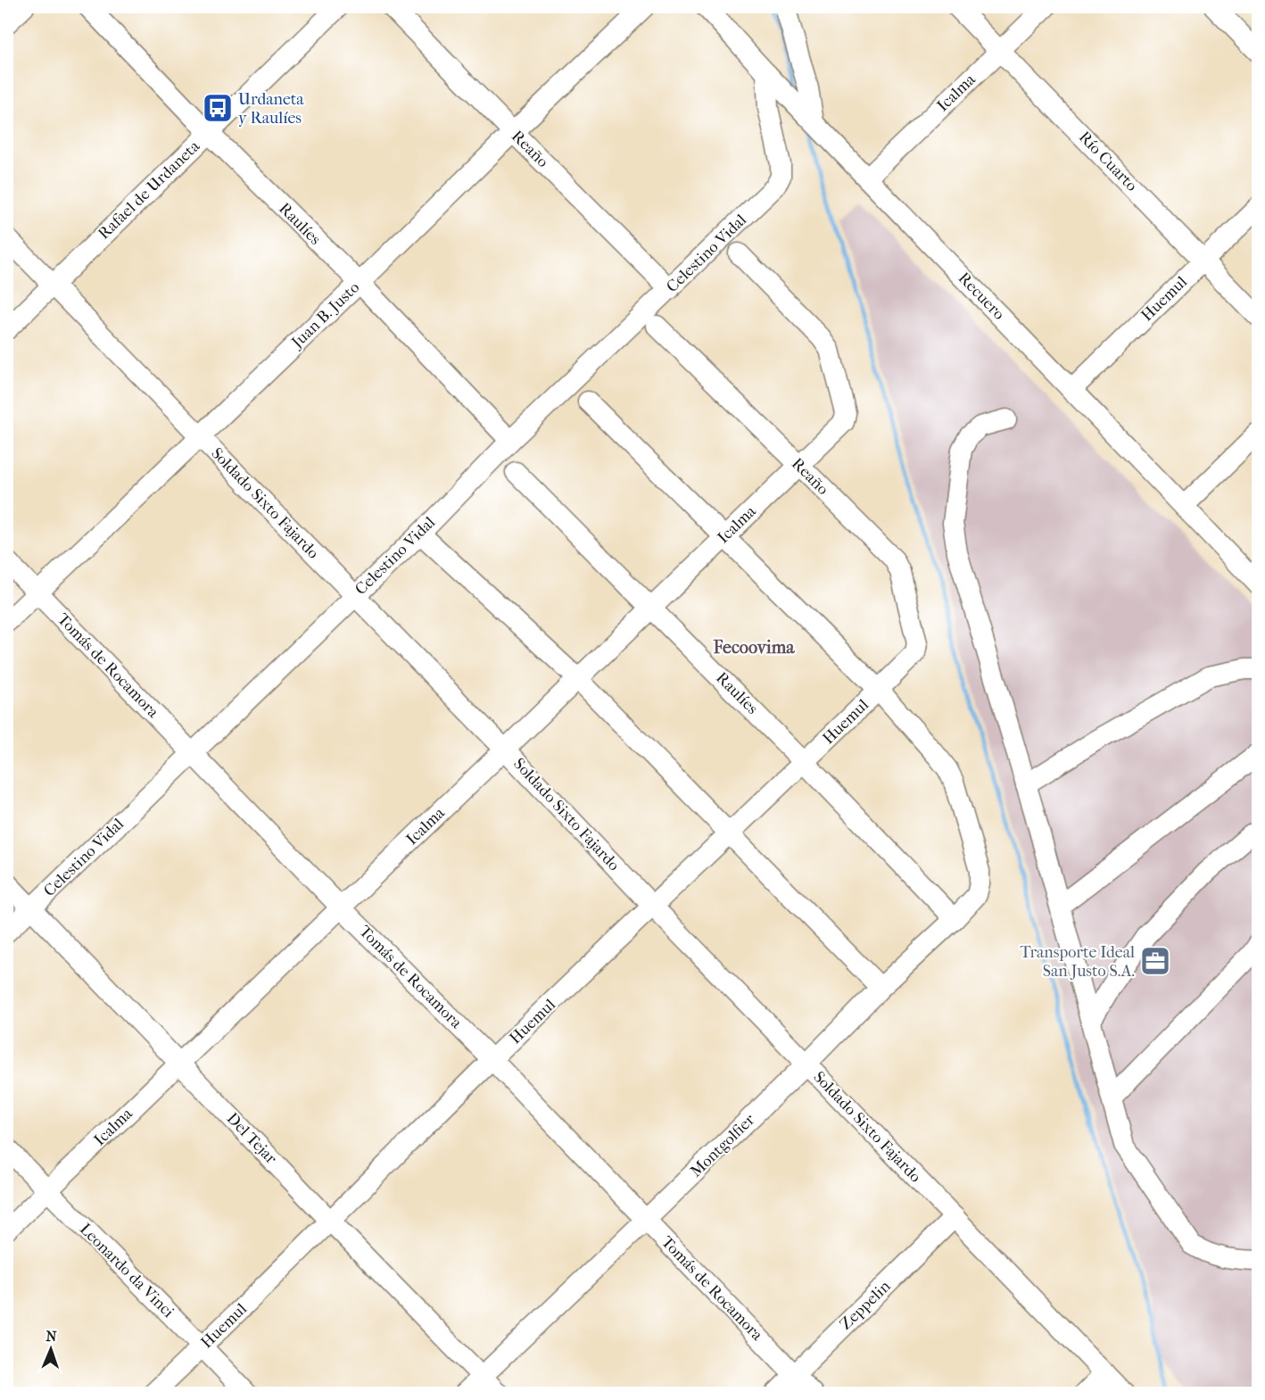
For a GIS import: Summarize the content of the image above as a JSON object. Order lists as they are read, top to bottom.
{
  "streets": {
    "street": [
      "Icalma",
      "Reaño",
      "Río Cuarto",
      "Rafael de Urdaneta",
      "Raulíes",
      "Celestino Vidal",
      "Recuero",
      "Huemul",
      "Juan B. Justo",
      "Soldado Sixto Fajardo",
      "Tomás de Rocamora",
      "Del Tejar",
      "Montgolfier",
      "Leonardo da Vinci",
      "Zeppelin"
    ]
  },
  "crossings": [
    ["Icalma", "Reaño"],
    ["Icalma", "Río Cuarto"],
    ["Icalma", "Raulíes"],
    ["Icalma", "Recuero"],
    ["Icalma", "Soldado Sixto Fajardo"],
    ["Icalma", "Tomás de Rocamora"],
    ["Icalma", "Del Tejar"],
    ["Icalma", "Leonardo da Vinci"],
    ["Reaño", "Celestino Vidal"],
    ["Reaño", "Huemul"],
    ["Reaño", "Juan B. Justo"],
    ["Río Cuarto", "Huemul"],
    ["Rafael de Urdaneta", "Raulíes"],
    ["Rafael de Urdaneta", "Soldado Sixto Fajardo"],
    ["Raulíes", "Celestino Vidal"],
    ["Raulíes", "Huemul"],
    ["Raulíes", "Juan B. Justo"],
    ["Raulíes", "Montgolfier"],
    ["Celestino Vidal", "Recuero"],
    ["Celestino Vidal", "Soldado Sixto Fajardo"],
    ["Celestino Vidal", "Tomás de Rocamora"],
    ["Celestino Vidal", "Del Tejar"],
    ["Recuero", "Huemul"],
    ["Huemul", "Soldado Sixto Fajardo"],
    ["Huemul", "Tomás de Rocamora"],
    ["Huemul", "Del Tejar"],
    ["Huemul", "Montgolfier"],
    ["Huemul", "Leonardo da Vinci"],
    ["Juan B. Justo", "Soldado Sixto Fajardo"],
    ["Juan B. Justo", "Tomás de Rocamora"],
    ["Soldado Sixto Fajardo", "Montgolfier"],
    ["Soldado Sixto Fajardo", "Zeppelin"],
    ["Tomás de Rocamora", "Montgolfier"],
    ["Tomás de Rocamora", "Zeppelin"],
    ["Del Tejar", "Montgolfier"]
  ],
  "districts": ["Fecoovima"],
  "places": {
    "bus stop": ["Urdaneta y Raulíes"],
    "office": ["Transporte Ideal San Justo S.A."]
  },
  "north": "top"
}
